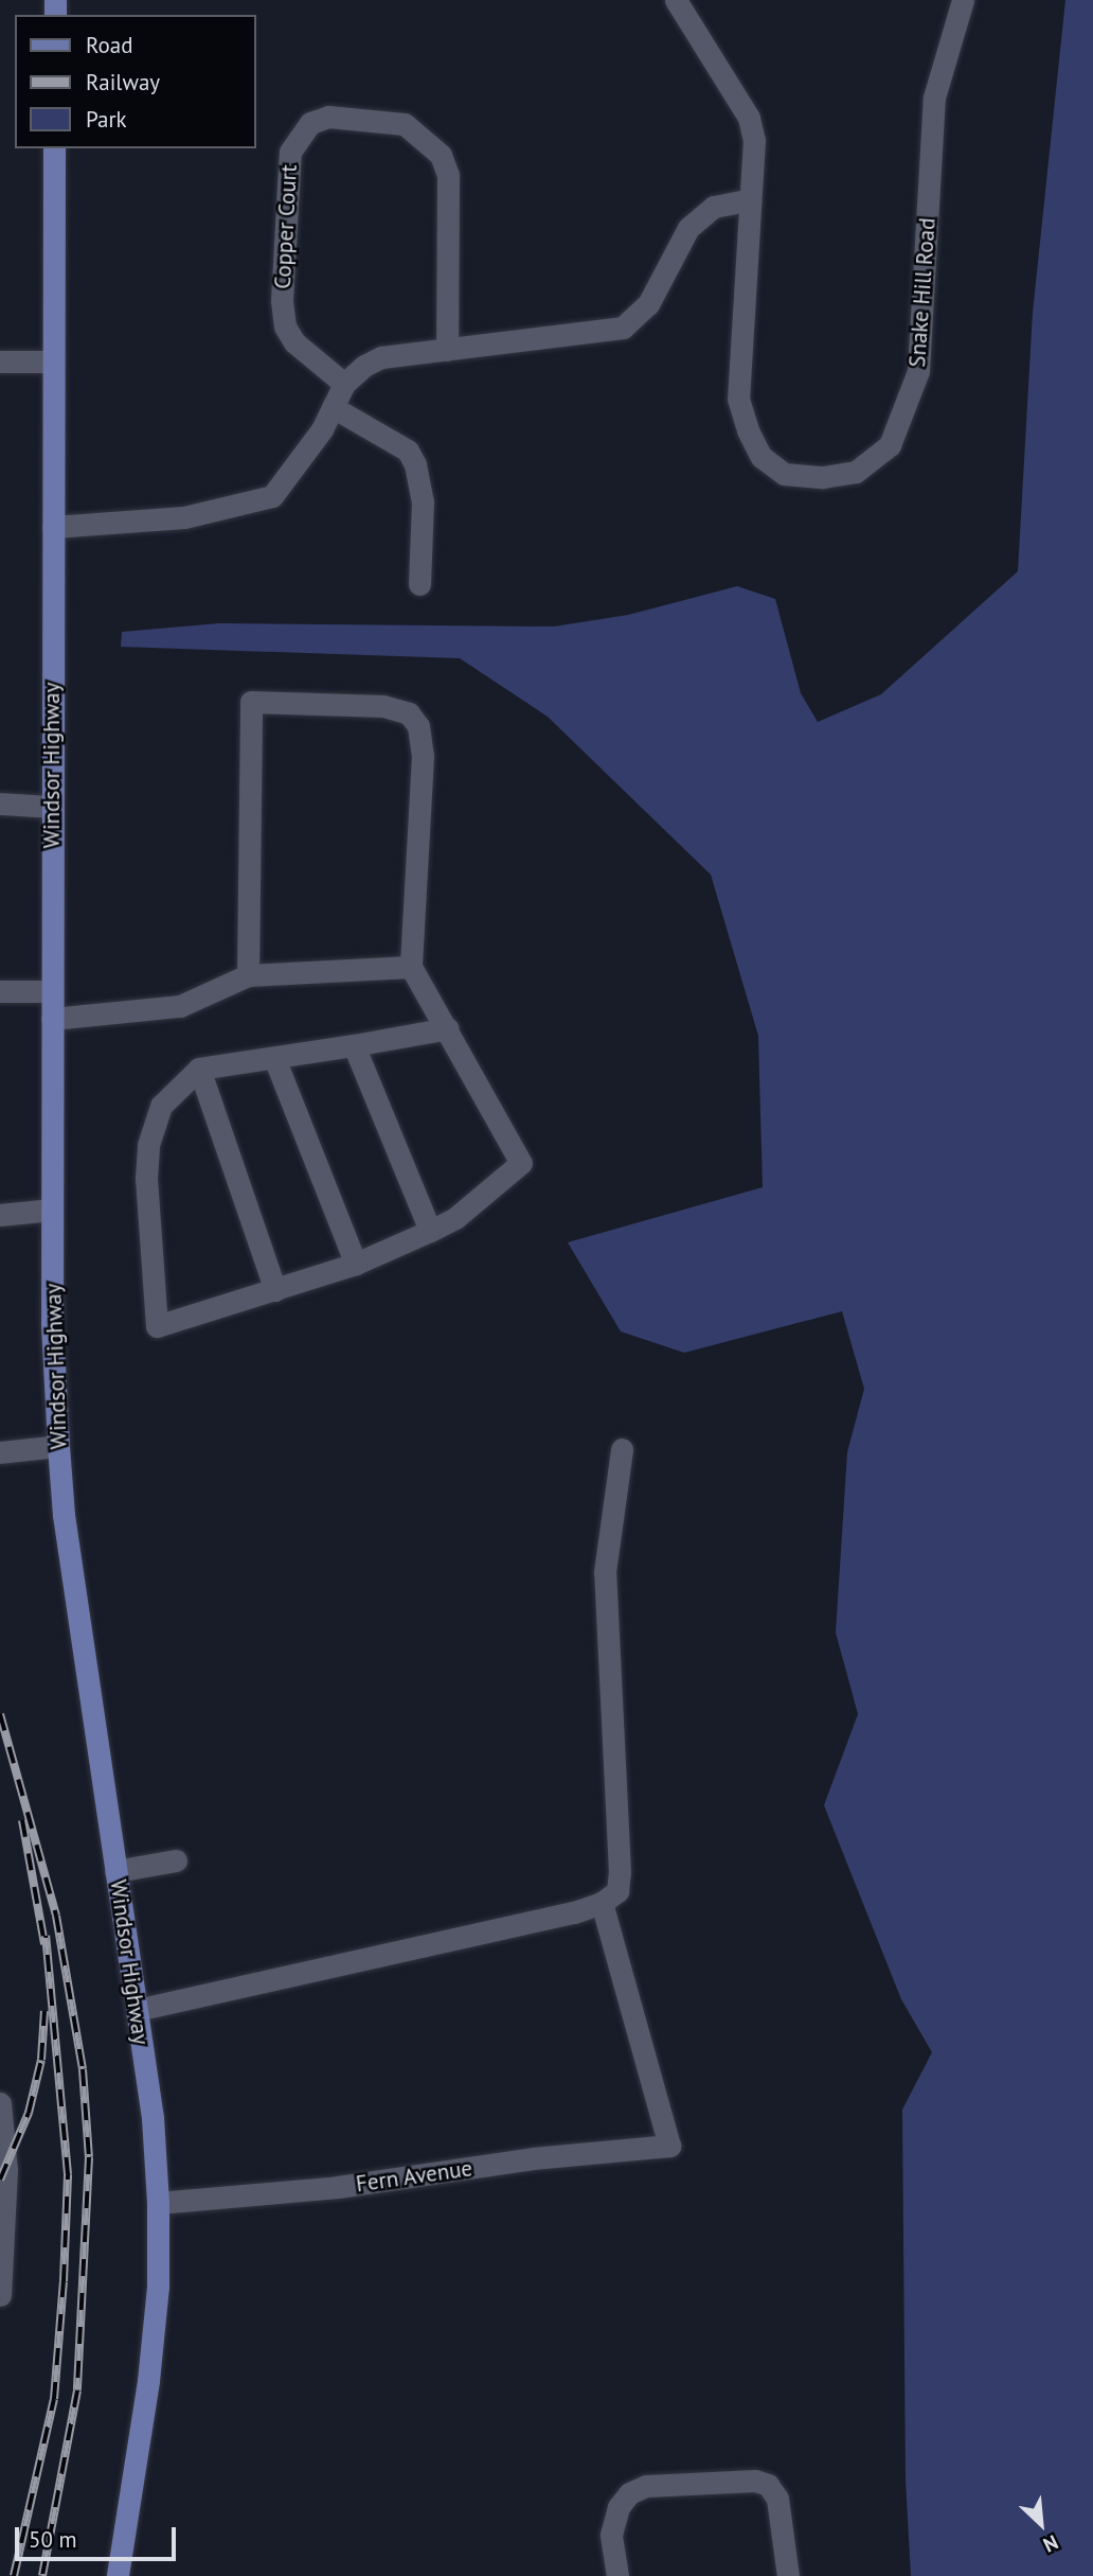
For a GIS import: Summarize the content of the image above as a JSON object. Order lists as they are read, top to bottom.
{
  "streets": {
    "main road": ["Windsor Highway"],
    "street": ["Copper Court", "Snake Hill Road", "Fern Avenue"]
  },
  "crossings": [
    ["Windsor Highway", "Fern Avenue"]
  ],
  "legend": ["Road", "Railway", "Park"],
  "scale_bar": "50 m",
  "north": "bottom right"
}
